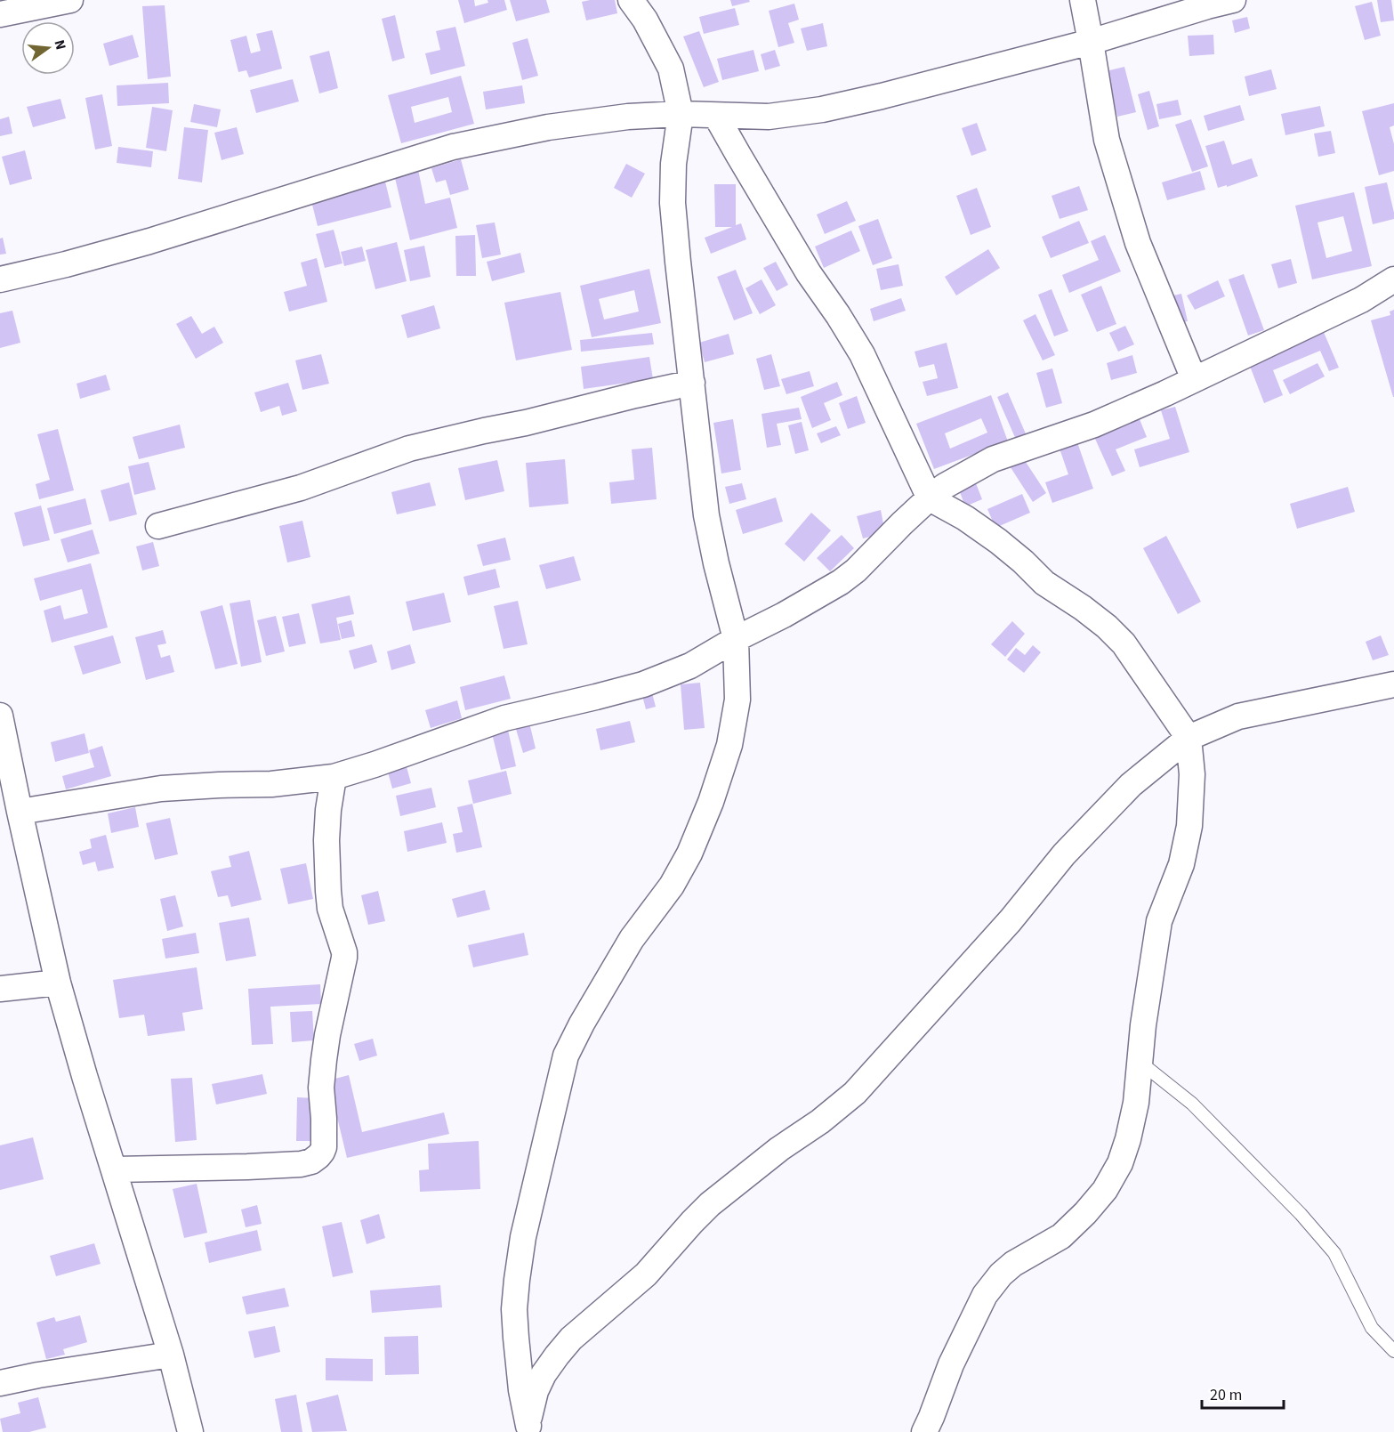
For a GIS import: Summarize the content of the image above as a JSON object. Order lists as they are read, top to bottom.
{
  "scale_bar": "20 m",
  "north": "right"
}
